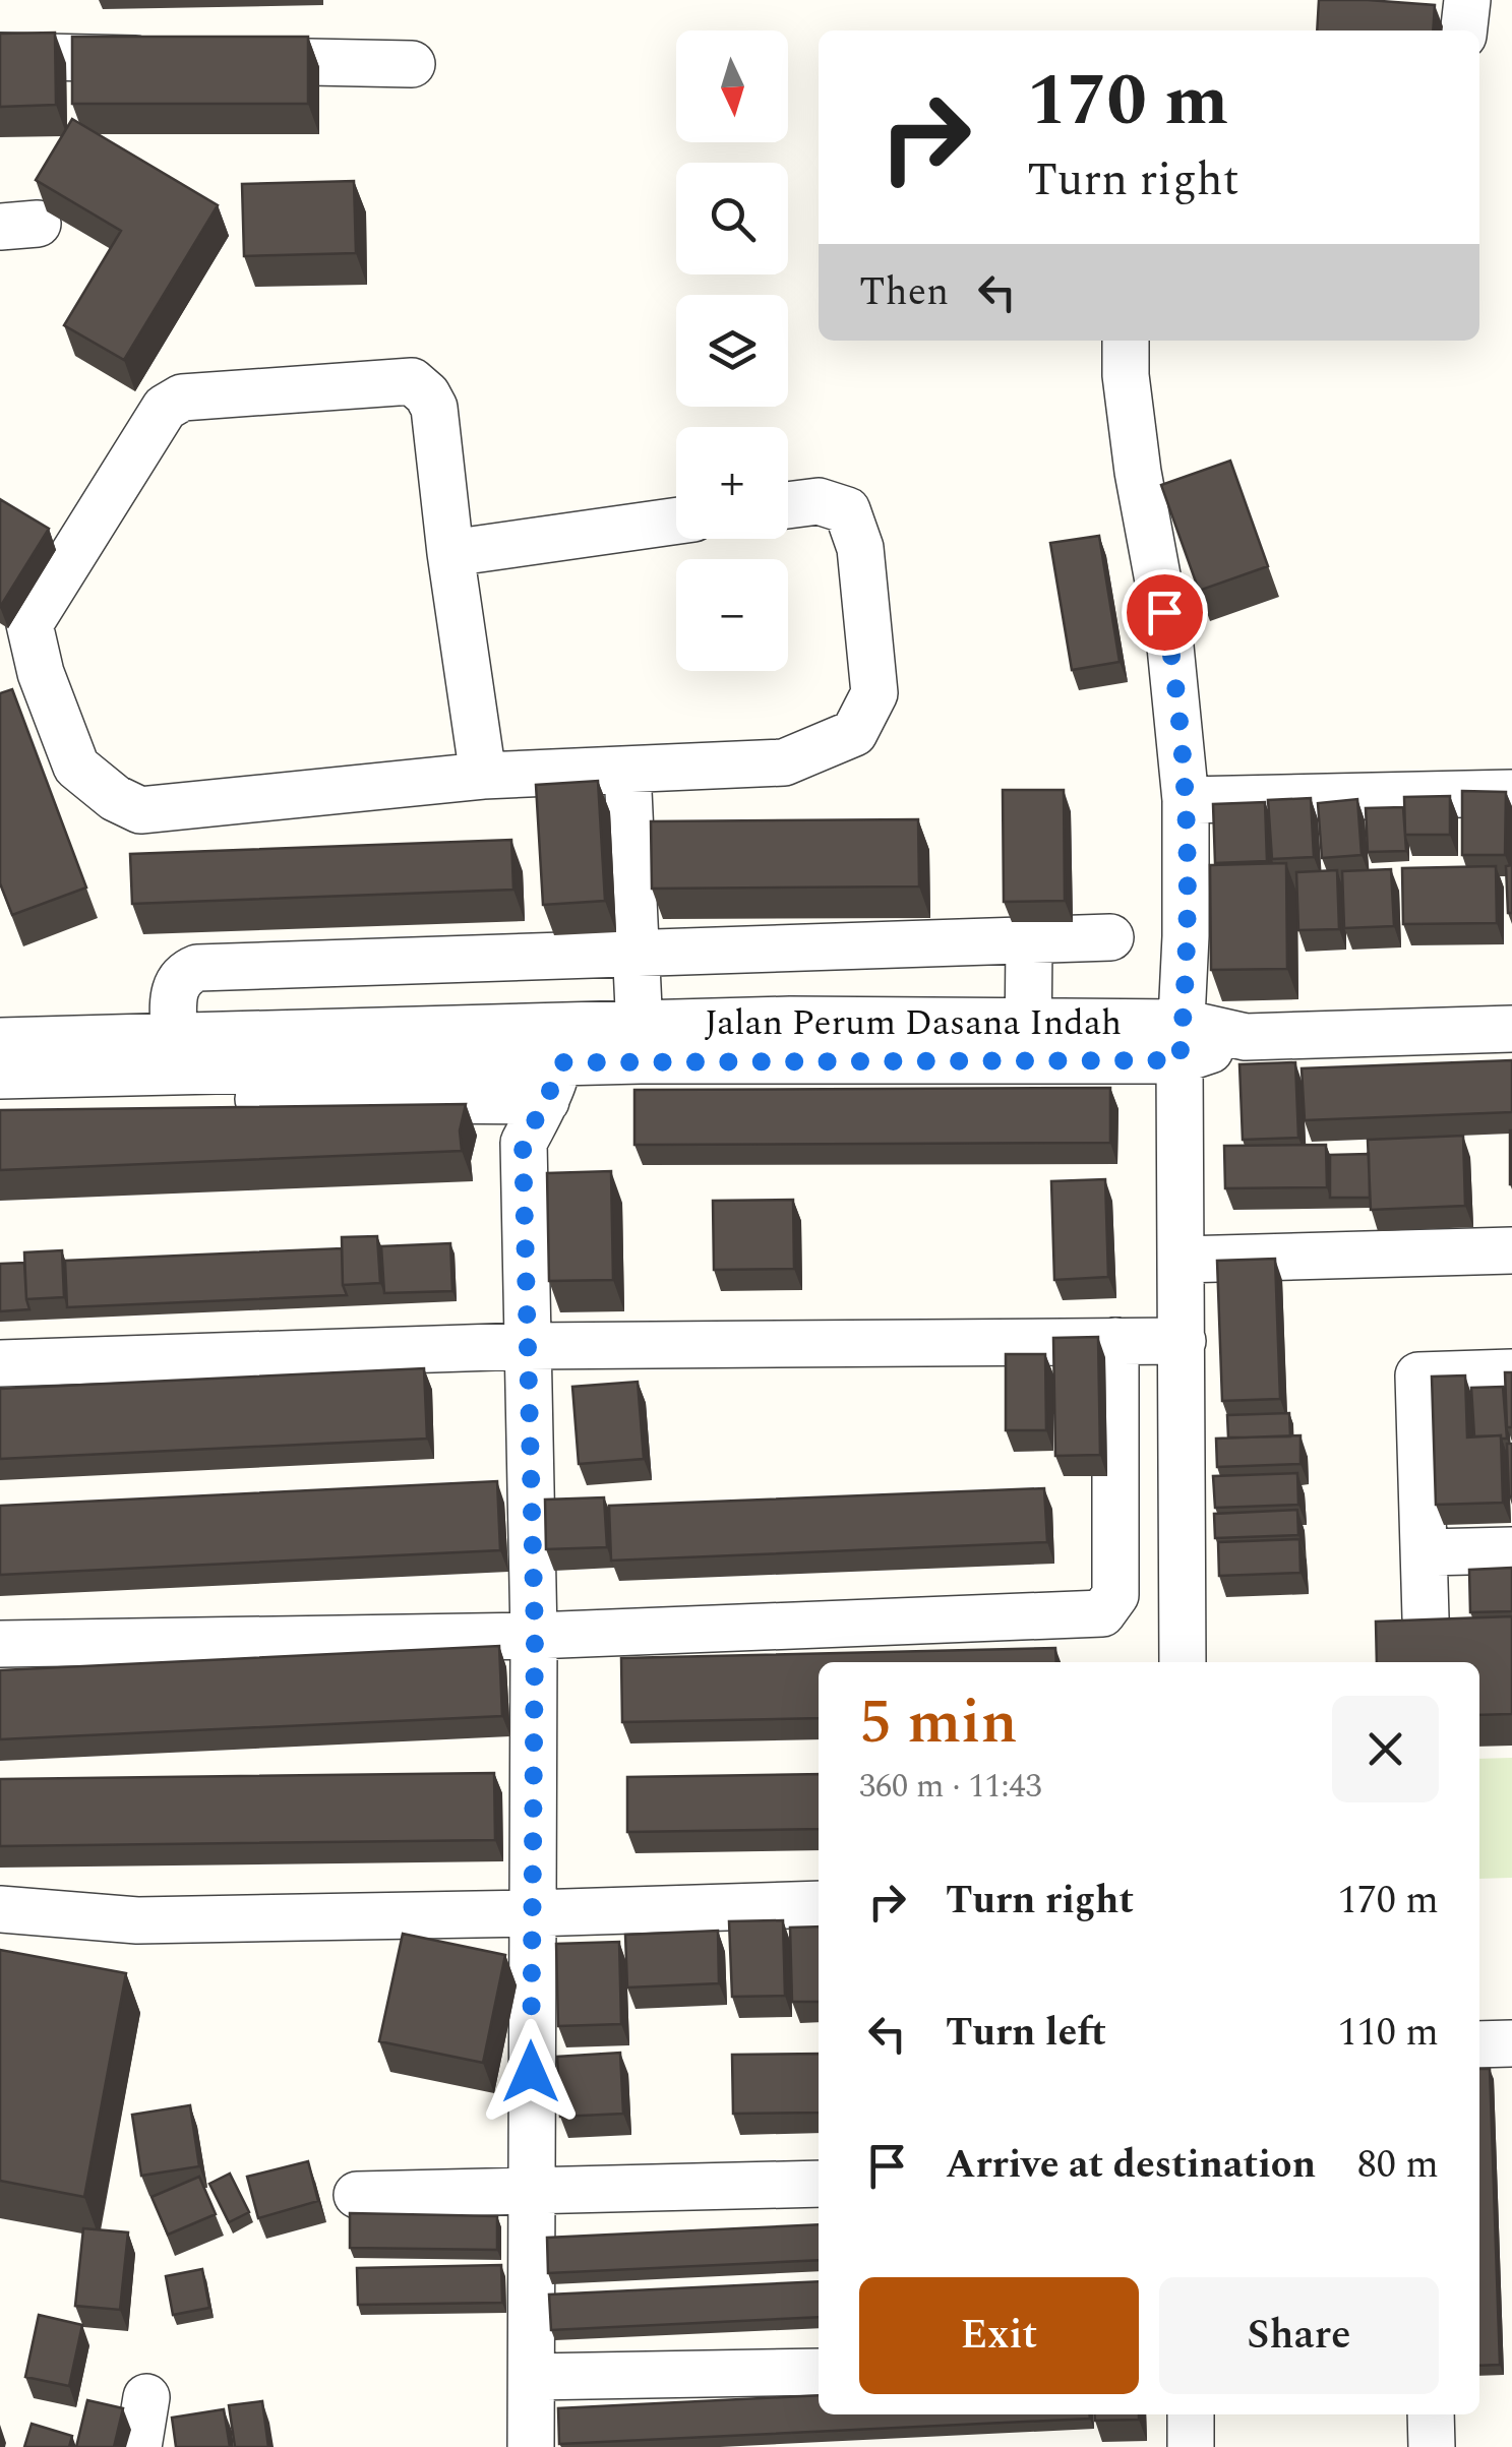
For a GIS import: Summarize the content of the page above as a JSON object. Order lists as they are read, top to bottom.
{
  "streets": {
    "street": ["Jalan Perum Dasana Indah"]
  },
  "north": "bottom",
  "page": {
    "map_buttons": ["+", "−"],
    "turn": ["170 m", "Turn right"],
    "then": "Then",
    "heading": ["5 min", "360 m · 11:43"],
    "list": [
      {
        "name": "Turn right",
        "value": "170 m"
      },
      {
        "name": "Turn left",
        "value": "110 m"
      },
      {
        "name": "Arrive at destination",
        "value": "80 m"
      }
    ],
    "buttons": ["Exit", "Share"]
  }
}
